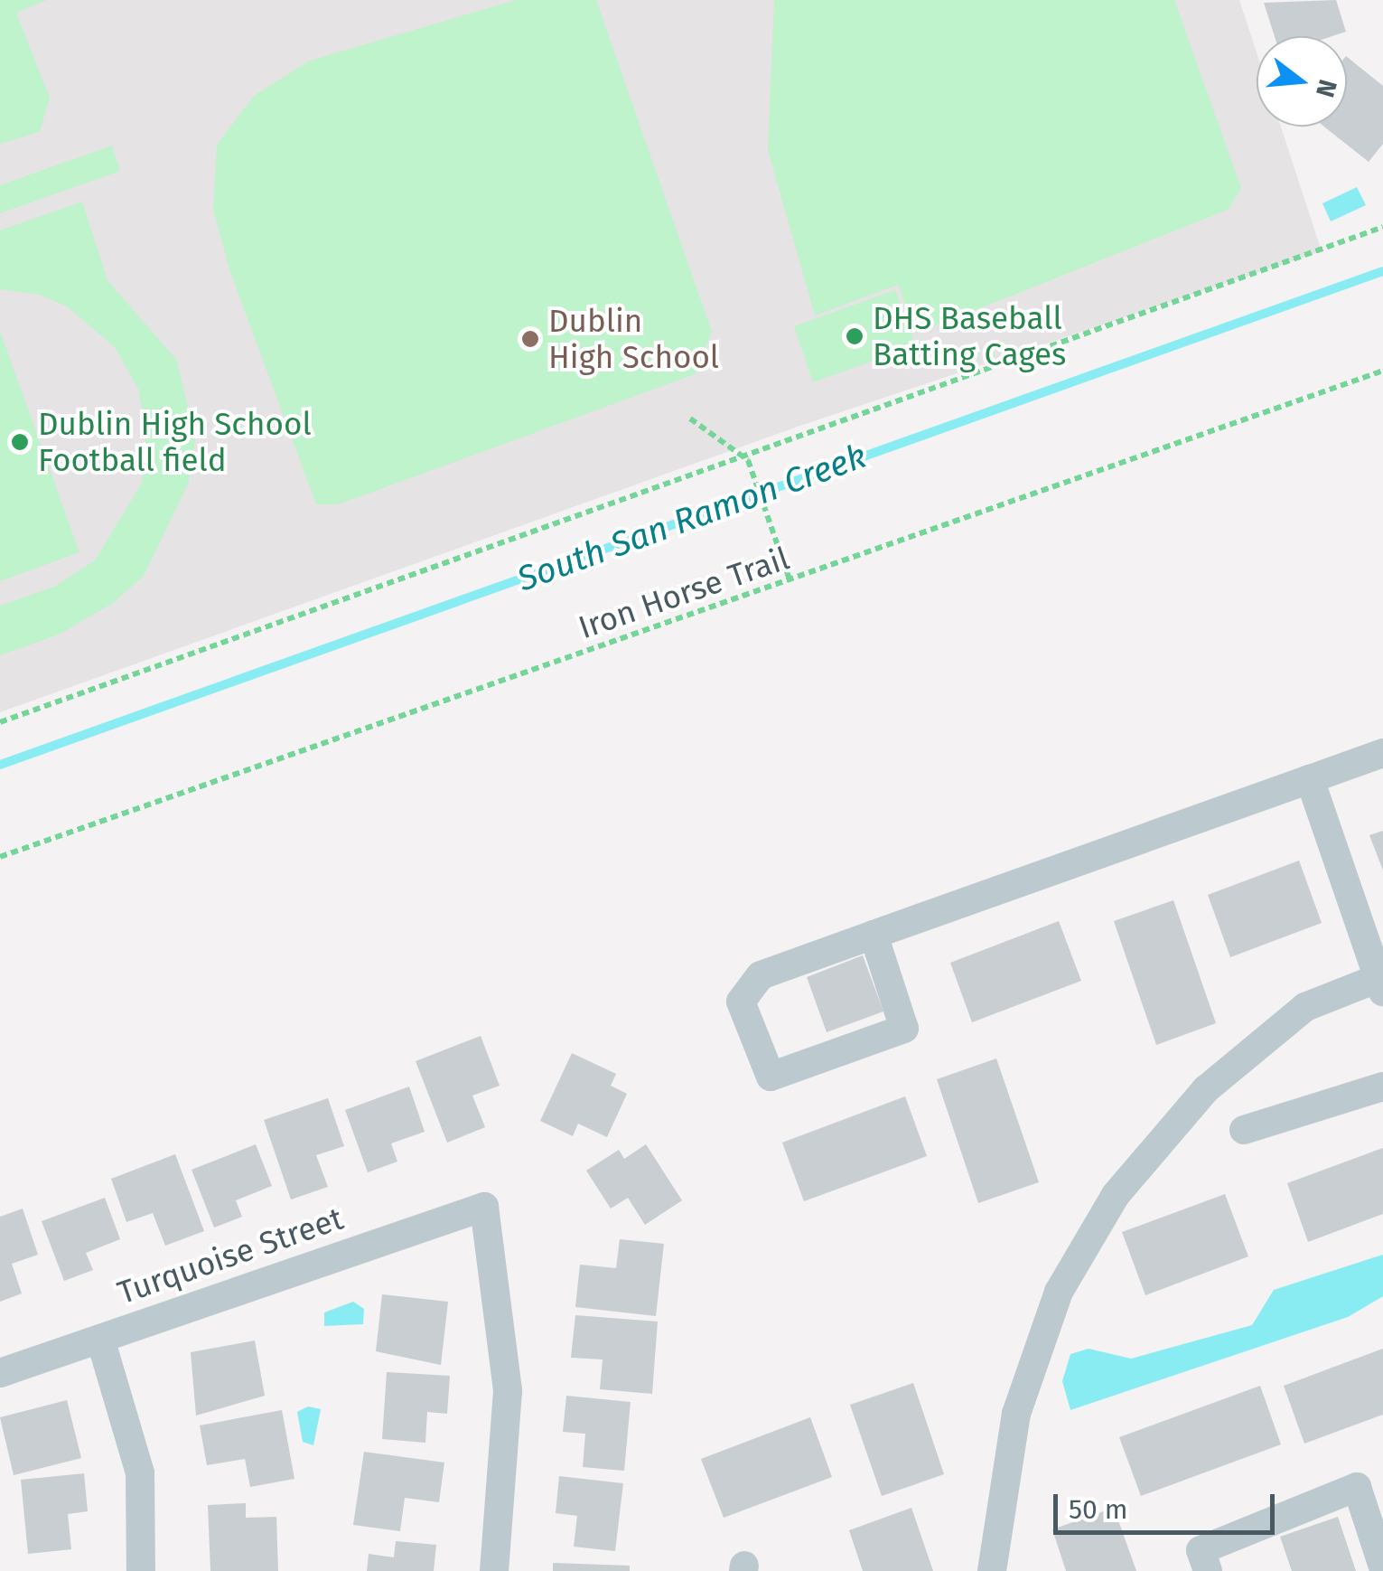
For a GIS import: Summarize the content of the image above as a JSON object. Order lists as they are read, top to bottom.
{
  "streets": {
    "street": ["Turquoise Street"],
    "path": ["Iron Horse Trail"]
  },
  "water": ["South San Ramon Creek"],
  "places": ["DHS Baseball Batting Cages", "Dublin High School", "Dublin High School Football field"],
  "scale_bar": "50 m",
  "north": "right"
}
